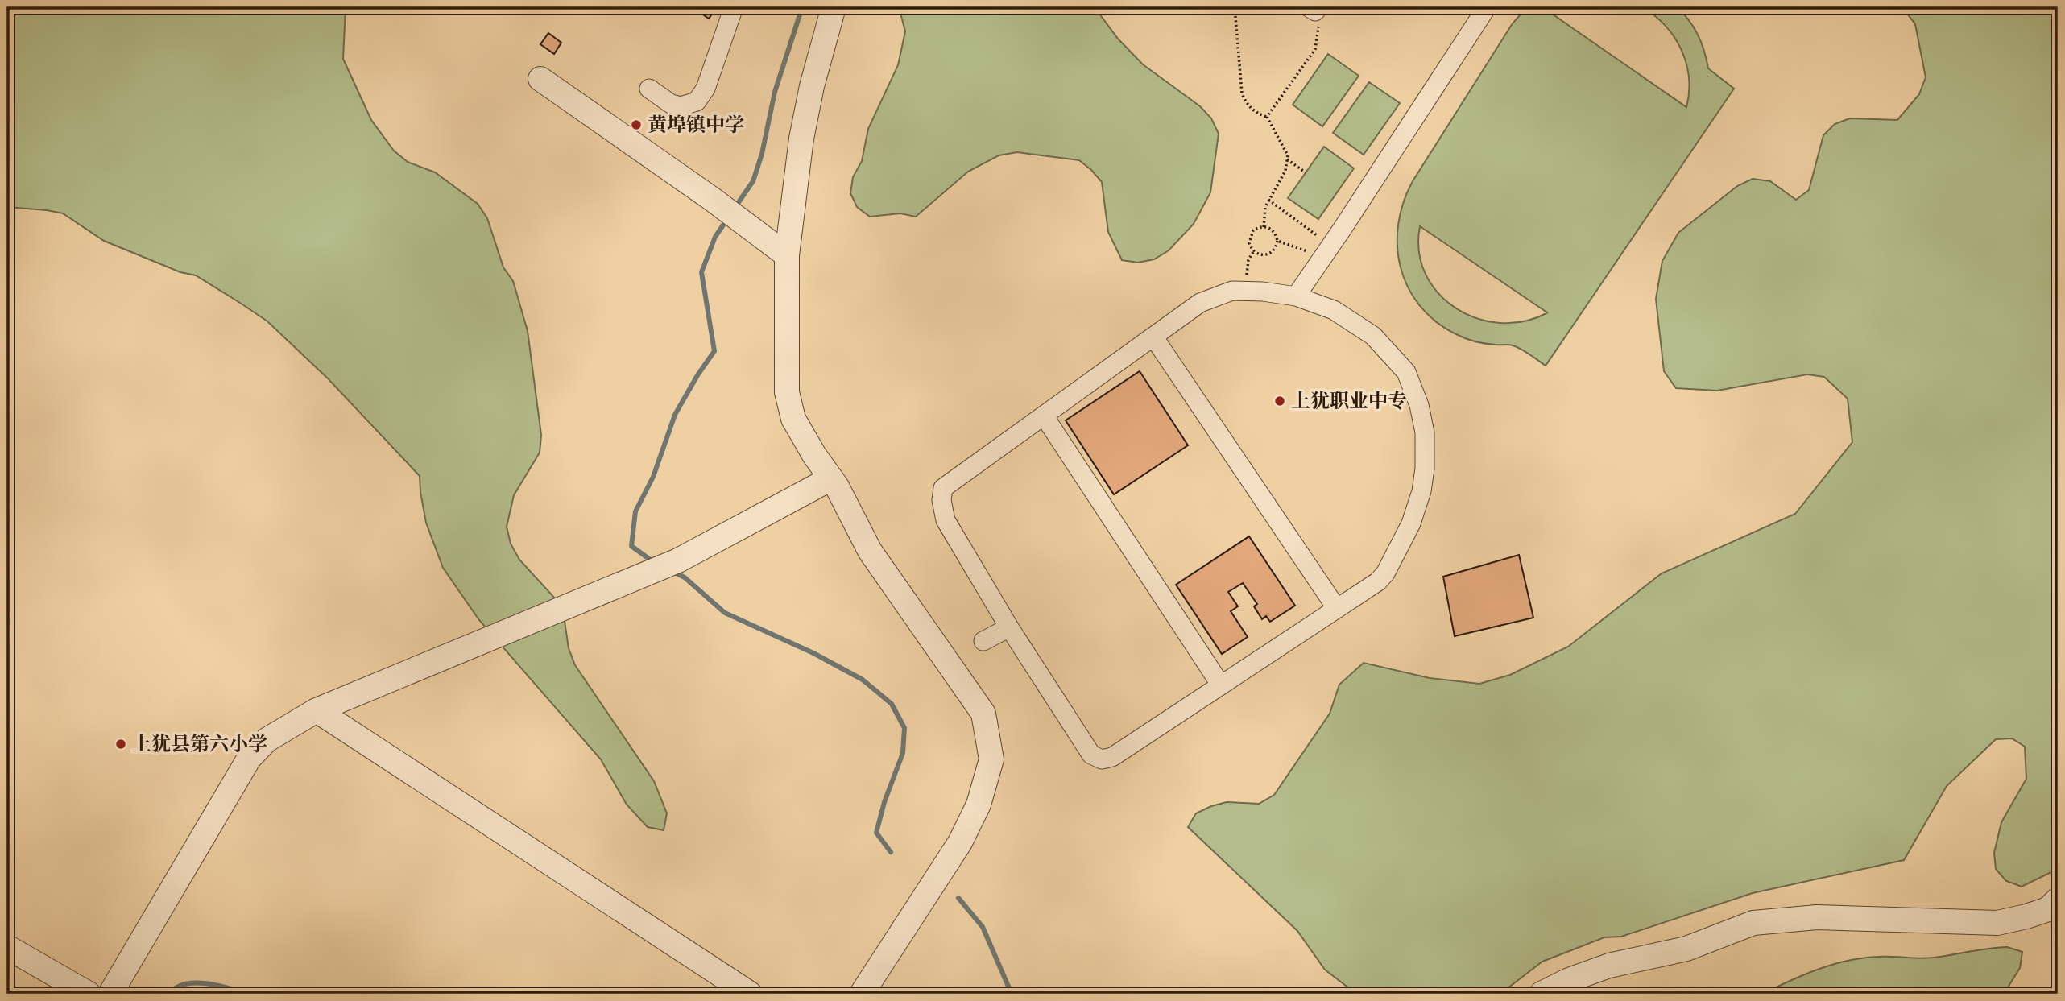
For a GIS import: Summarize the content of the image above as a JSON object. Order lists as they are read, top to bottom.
{
  "places": ["黄埠镇中学", "上犹职业中专", "上犹县第六小学"]
}
